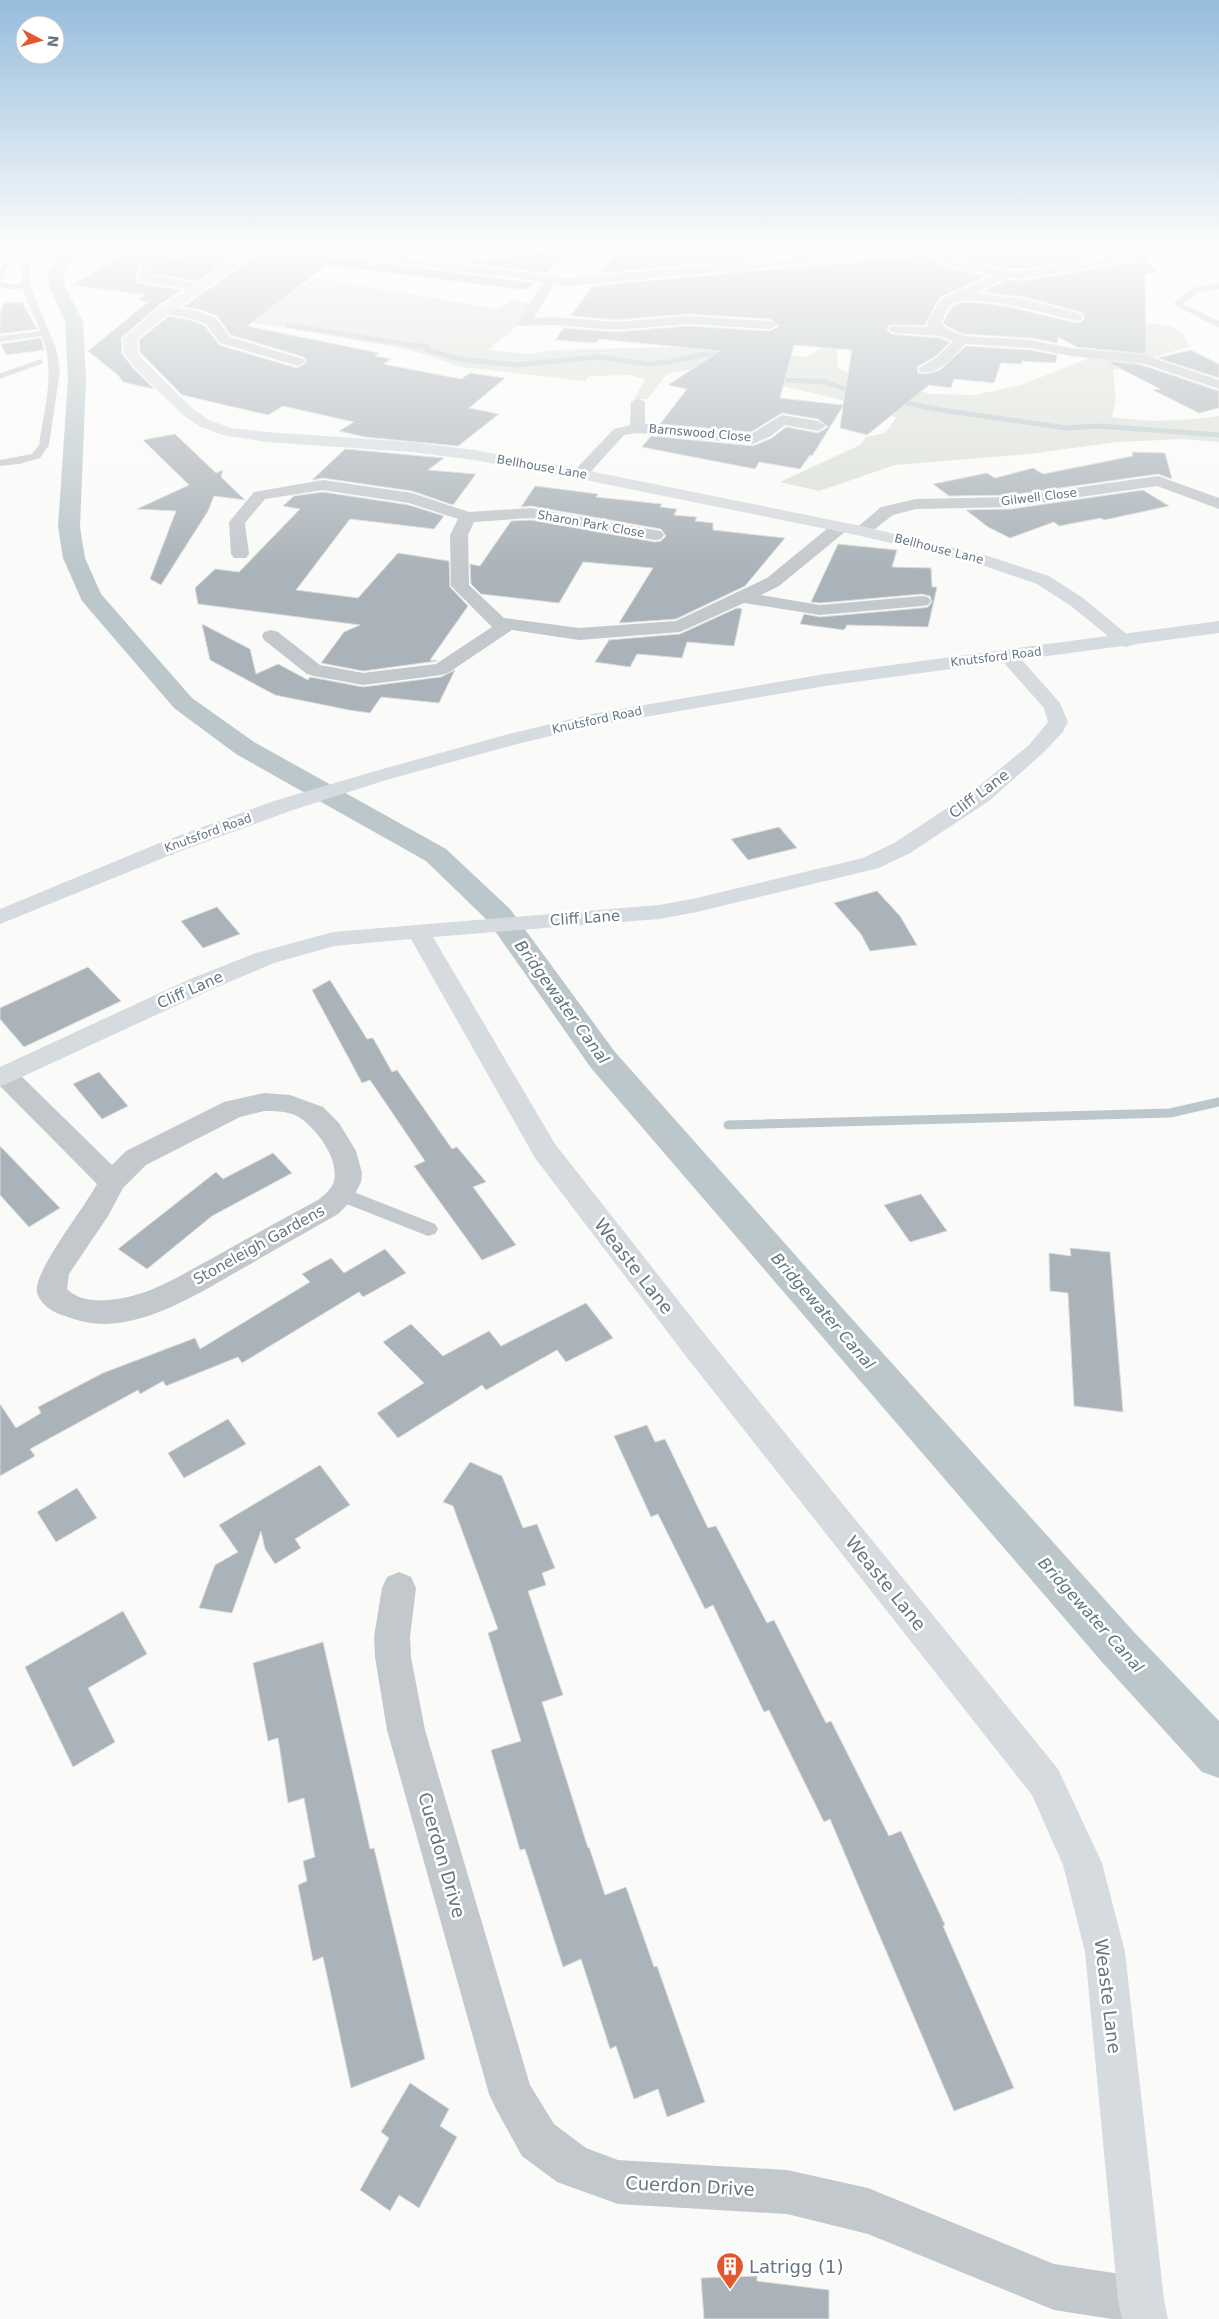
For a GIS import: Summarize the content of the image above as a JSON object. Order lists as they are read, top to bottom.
{
  "streets": {
    "main road": [
      "Bellhouse Lane",
      "Knutsford Road",
      "Cliff Lane",
      "Weaste Lane"
    ],
    "street": [
      "Barnswood Close",
      "Gilwell Close",
      "Sharon Park Close",
      "Stoneleigh Gardens",
      "Cuerdon Drive"
    ]
  },
  "crossings": [
    ["Barnswood Close", "Bellhouse Lane"],
    ["Bellhouse Lane", "Gilwell Close"],
    ["Bellhouse Lane", "Knutsford Road"],
    ["Knutsford Road", "Cliff Lane"],
    ["Cliff Lane", "Weaste Lane"],
    ["Weaste Lane", "Cuerdon Drive"]
  ],
  "water": ["Bridgewater Canal"],
  "places": {
    "building": ["Latrigg (1)"]
  },
  "north": "right"
}
